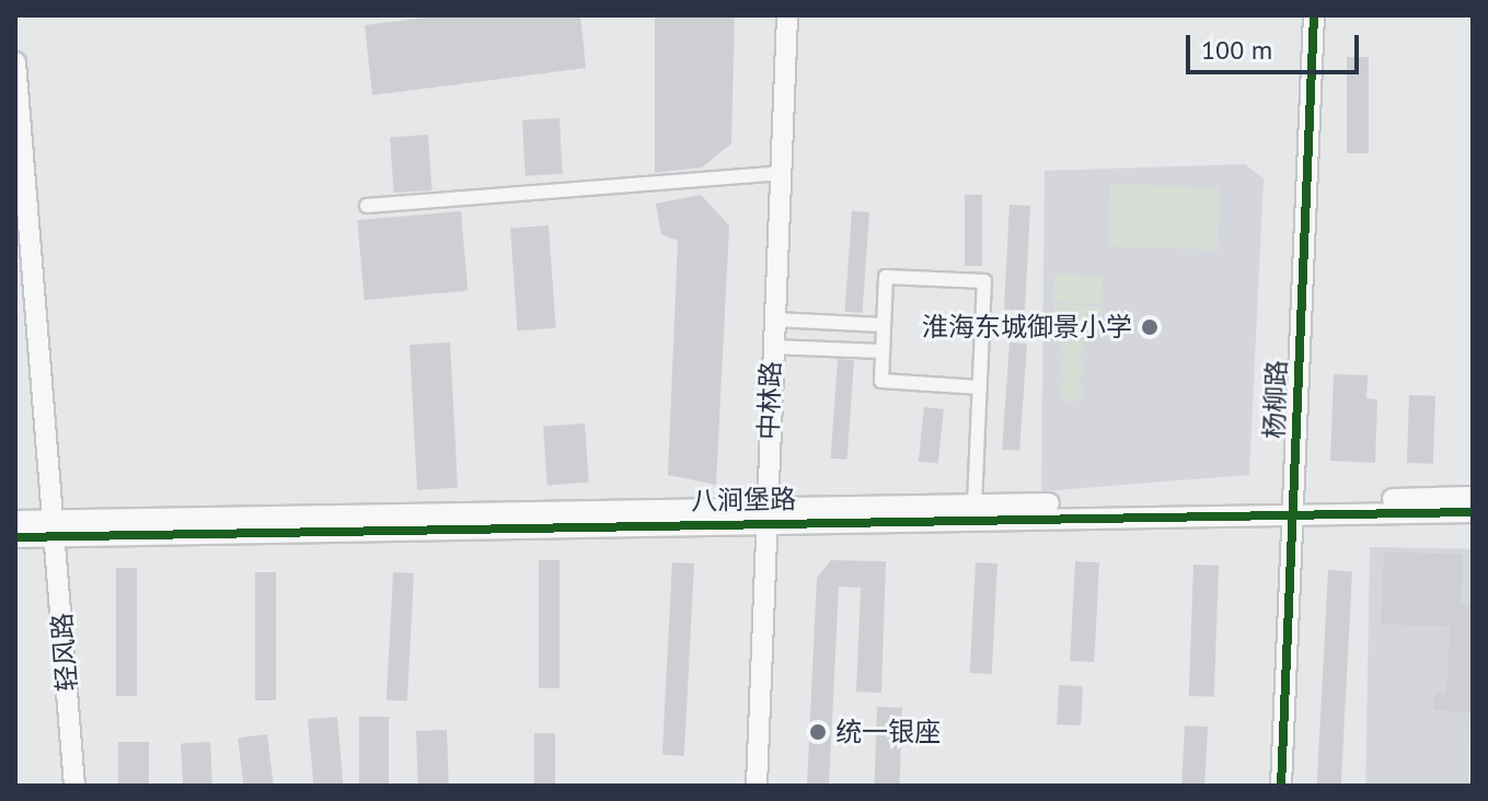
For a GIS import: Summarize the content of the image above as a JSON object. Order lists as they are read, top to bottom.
{
  "streets": {
    "street": [
      "杨柳路",
      "中林路",
      "八涧堡路",
      "轻风路"
    ]
  },
  "crossings": [
    ["杨柳路", "八涧堡路"],
    ["中林路", "八涧堡路"],
    ["八涧堡路", "轻风路"]
  ],
  "places": ["淮海东城御景小学", "统一银座"],
  "scale_bar": "100 m"
}
